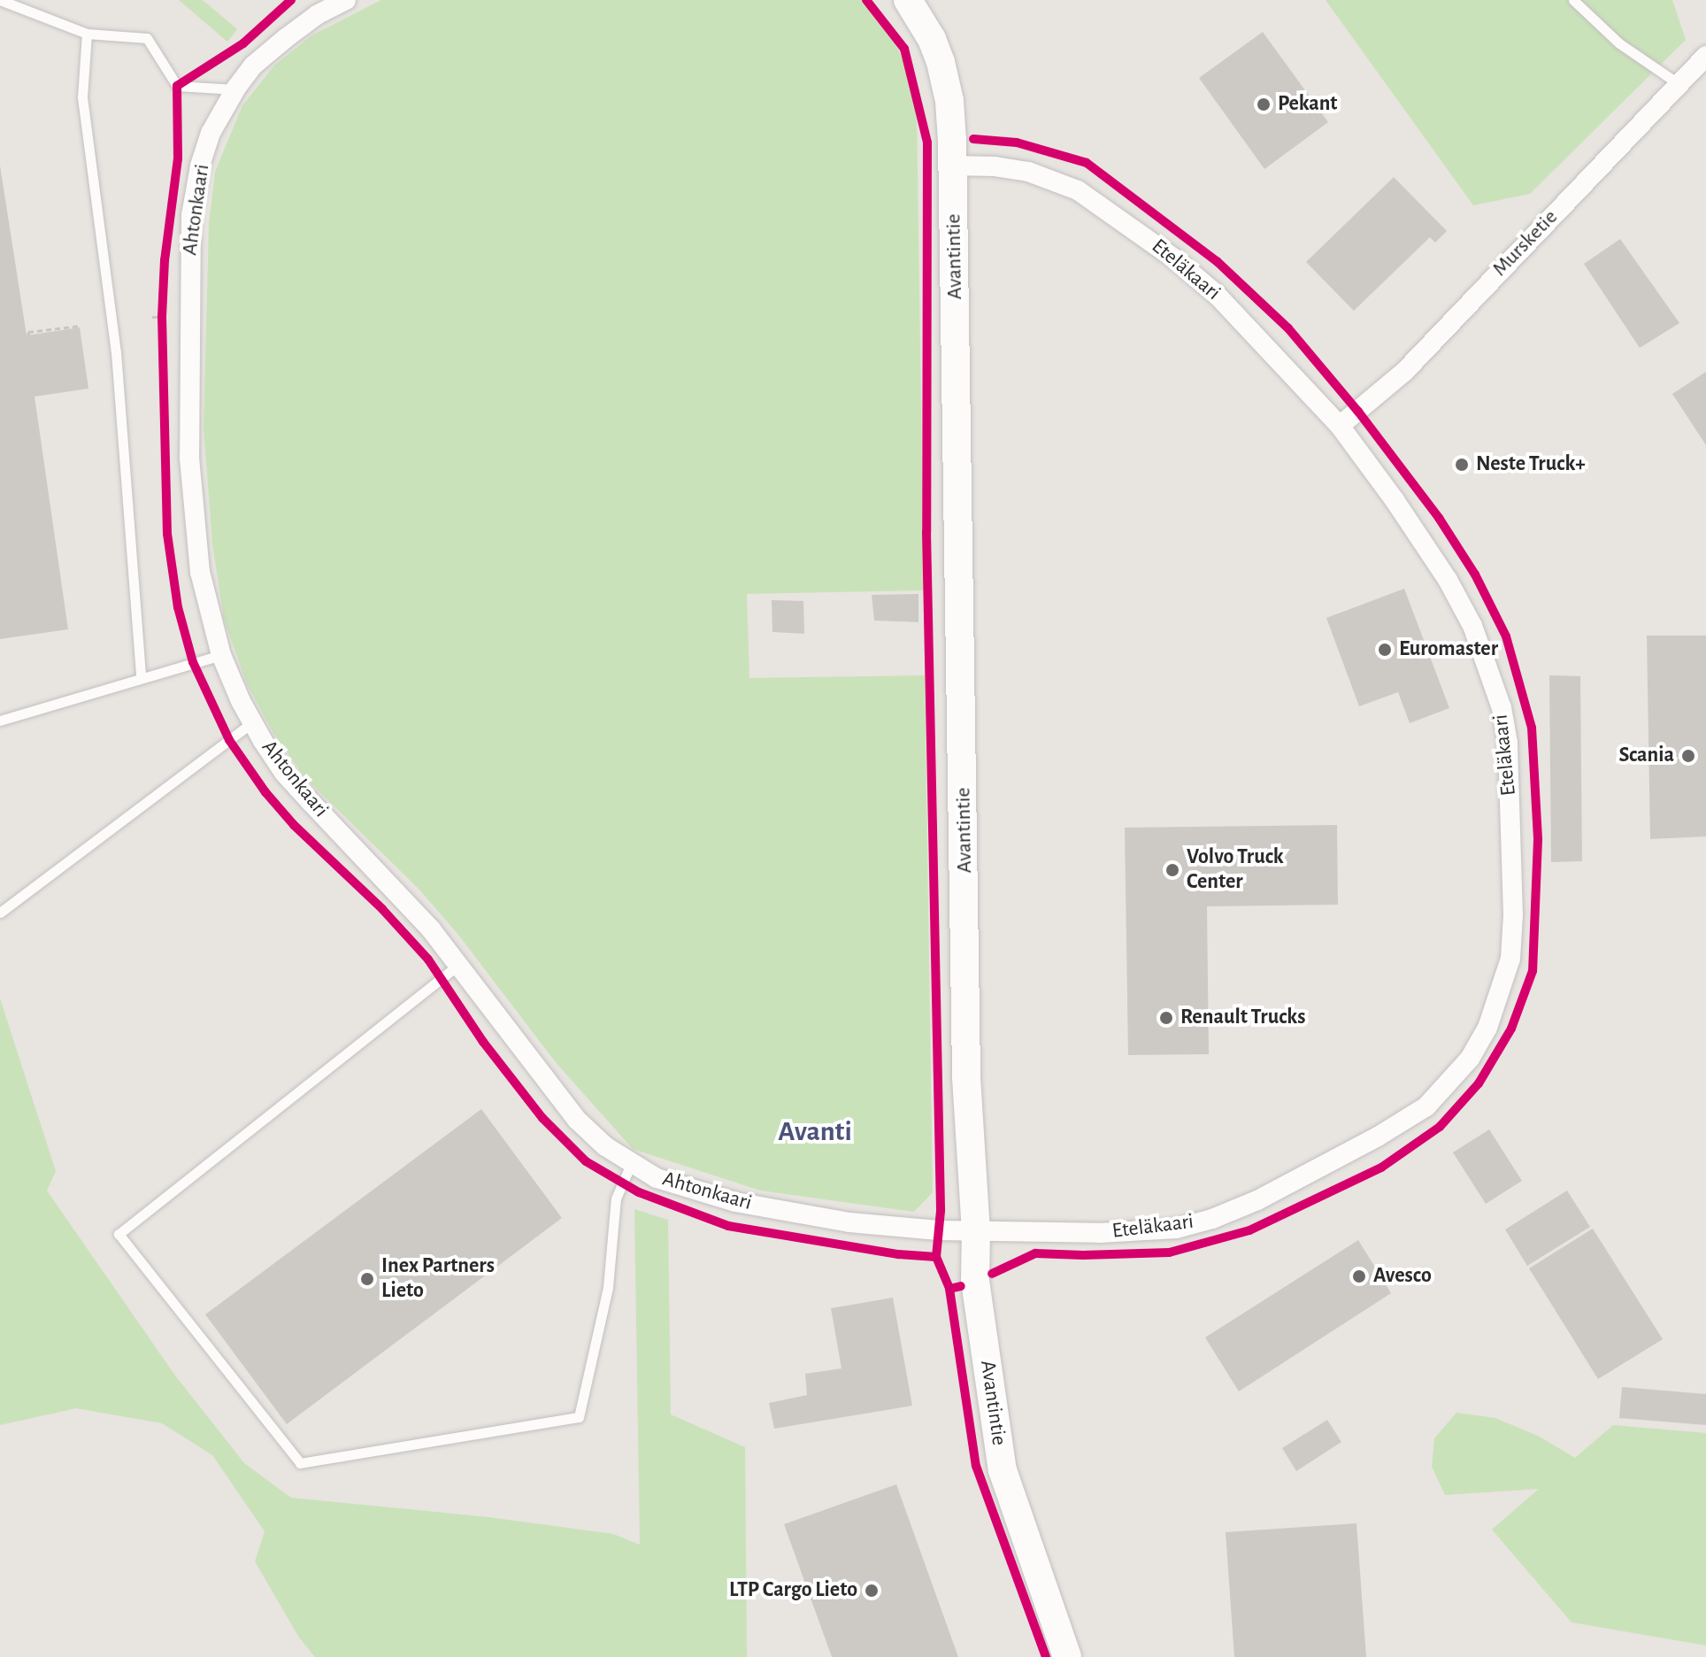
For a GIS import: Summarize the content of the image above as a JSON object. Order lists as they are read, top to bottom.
{
  "streets": {
    "street": [
      "Ahtonkaari",
      "Mursketie",
      "Avantintie",
      "Eteläkaari"
    ]
  },
  "crossings": [
    ["Ahtonkaari", "Avantintie"],
    ["Ahtonkaari", "Eteläkaari"],
    ["Mursketie", "Eteläkaari"],
    ["Avantintie", "Eteläkaari"]
  ],
  "districts": ["Avanti"],
  "places": [
    "Pekant",
    "Neste Truck+",
    "Euromaster",
    "Scania",
    "Volvo Truck Center",
    "Renault Trucks",
    "Avesco",
    "Inex Partners Lieto",
    "LTP Cargo Lieto"
  ]
}
